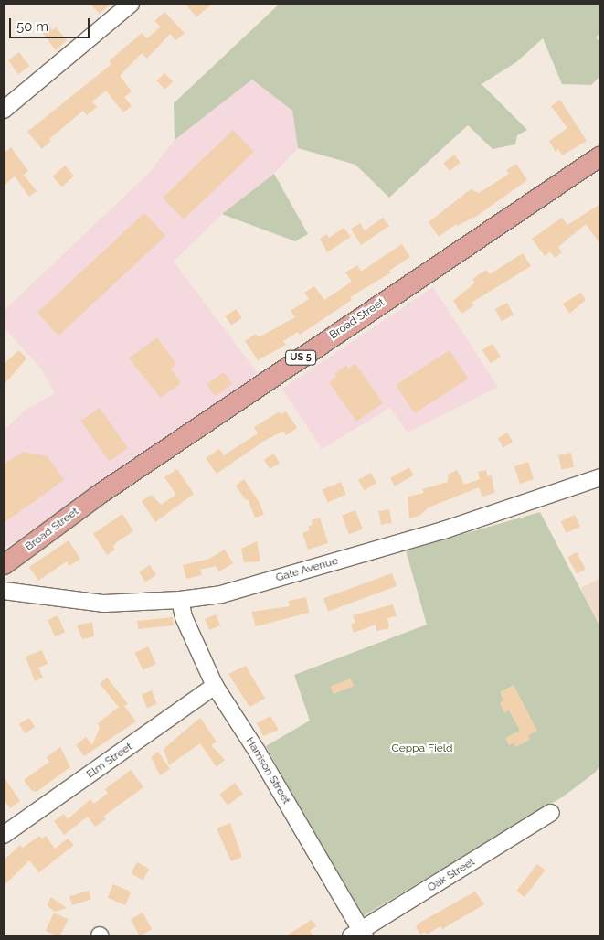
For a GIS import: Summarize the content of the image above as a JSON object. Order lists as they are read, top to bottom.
{
  "streets": {
    "main road": ["Broad Street", "US 5"],
    "street": [
      "Gale Avenue",
      "Elm Street",
      "Harrison Street",
      "Oak Street"
    ]
  },
  "crossings": [
    ["Gale Avenue", "Harrison Street"],
    ["Elm Street", "Harrison Street"],
    ["Harrison Street", "Oak Street"]
  ],
  "parks": ["Ceppa Field"],
  "scale_bar": "50 m"
}
